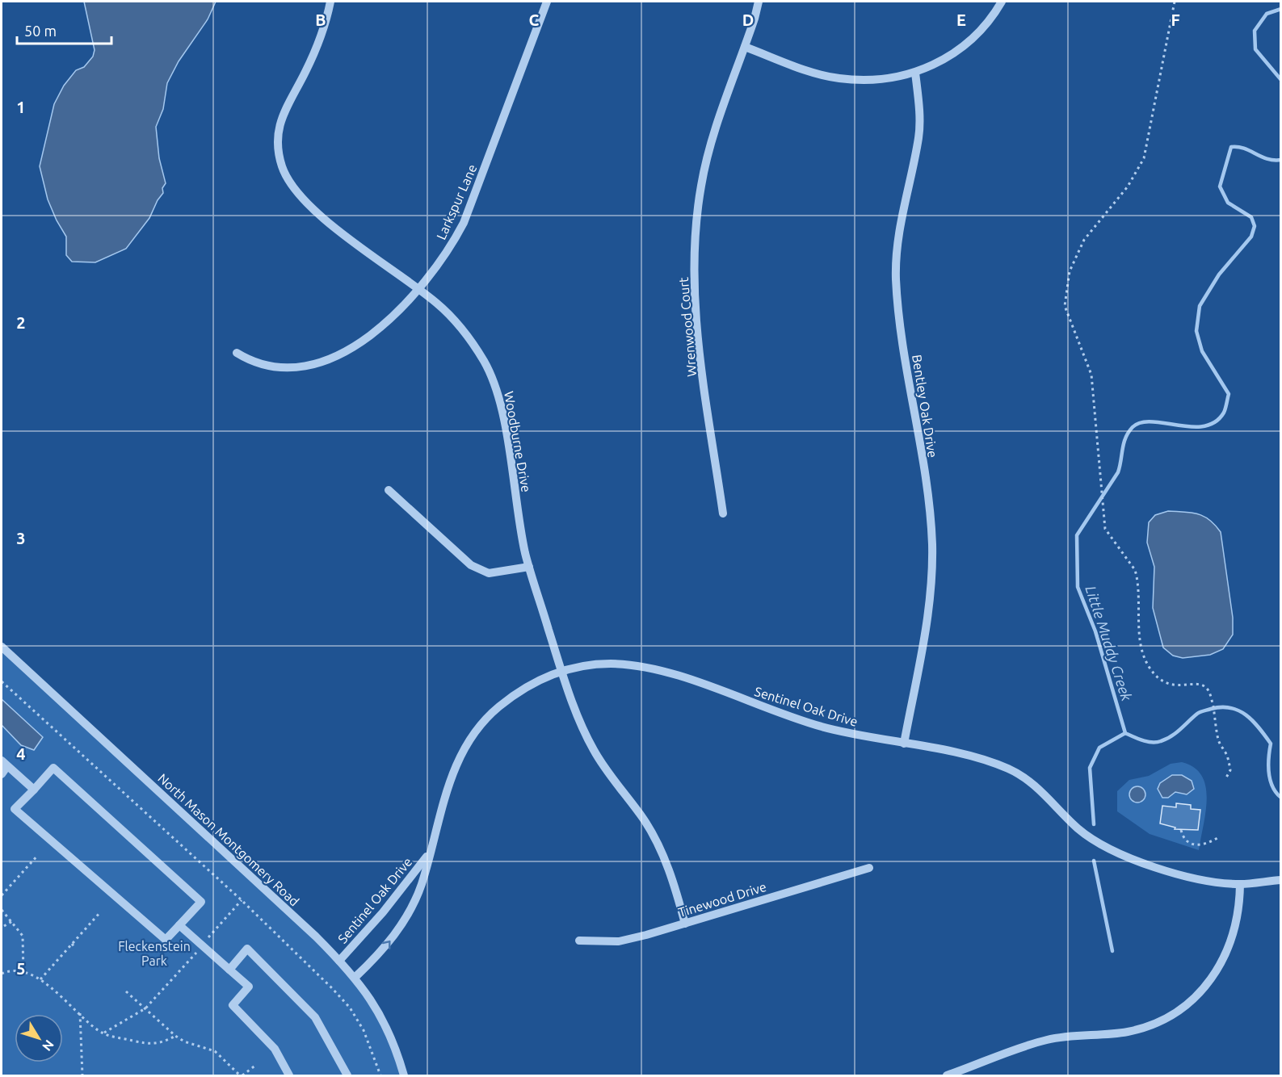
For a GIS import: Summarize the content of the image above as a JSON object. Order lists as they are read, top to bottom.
{
  "streets": {
    "street": [
      "Larkspur Lane",
      "Wrenwood Court",
      "Bentley Oak Drive",
      "Woodburne Drive",
      "Sentinel Oak Drive",
      "North Mason Montgomery Road",
      "Tinewood Drive"
    ]
  },
  "crossings": [
    ["Larkspur Lane", "Woodburne Drive"],
    ["Bentley Oak Drive", "Sentinel Oak Drive"],
    ["Woodburne Drive", "Sentinel Oak Drive"],
    ["Woodburne Drive", "Tinewood Drive"],
    ["Sentinel Oak Drive", "North Mason Montgomery Road"]
  ],
  "water": ["Little Muddy Creek"],
  "parks": ["Fleckenstein Park"],
  "scale_bar": "50 m",
  "north": "bottom right",
  "grid": {
    "columns": [
      "B",
      "C",
      "D",
      "E",
      "F"
    ],
    "rows": [
      "1",
      "2",
      "3",
      "4",
      "5"
    ]
  }
}
